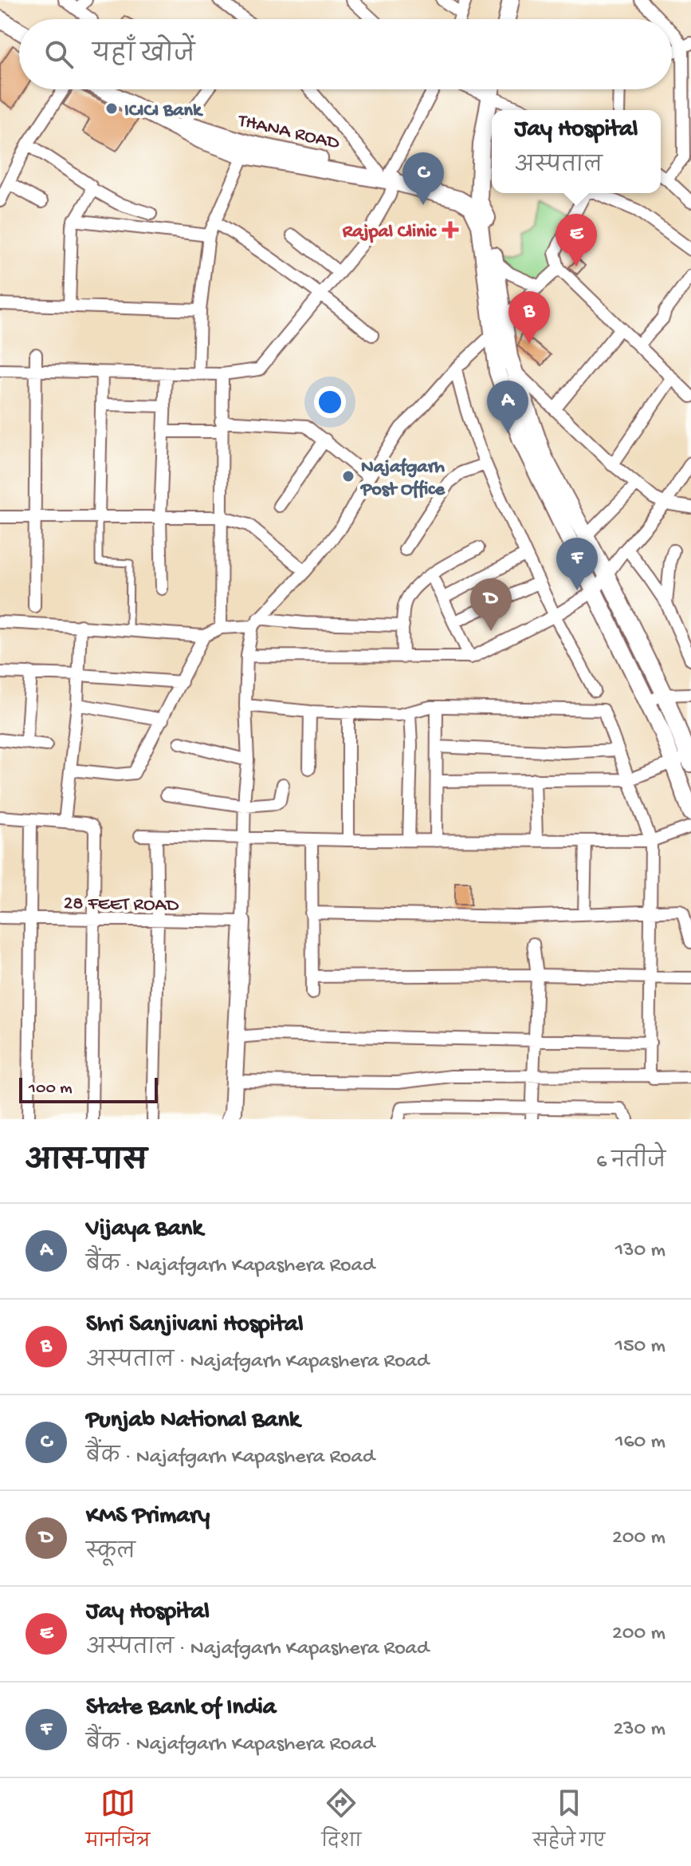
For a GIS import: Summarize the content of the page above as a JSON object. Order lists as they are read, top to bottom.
{
  "streets": {
    "main road": ["THANA ROAD"],
    "street": ["28 FEET ROAD"]
  },
  "places": {
    "other": ["ICICI Bank", "Najafgarh Post Office"],
    "health": ["Rajpal Clinic"]
  },
  "scale_bar": "100 m",
  "page": {
    "search": "यहाँ खोजें",
    "popup": ["Jay Hospital", "अस्पताल"],
    "pins": [
      "C",
      "E",
      "B",
      "A",
      "F",
      "D"
    ],
    "scale": "100 m",
    "heading": ["आस-पास", "6 नतीजे"],
    "list": [
      {
        "mark": "A",
        "name": "Vijaya Bank",
        "note": "बैंक · Najafgarh Kapashera Road",
        "value": "130 m"
      },
      {
        "mark": "B",
        "name": "Shri Sanjivani Hospital",
        "note": "अस्पताल · Najafgarh Kapashera Road",
        "value": "150 m"
      },
      {
        "mark": "C",
        "name": "Punjab National Bank",
        "note": "बैंक · Najafgarh Kapashera Road",
        "value": "160 m"
      },
      {
        "mark": "D",
        "name": "KMS Primary",
        "note": "स्कूल",
        "value": "200 m"
      },
      {
        "mark": "E",
        "name": "Jay Hospital",
        "note": "अस्पताल · Najafgarh Kapashera Road",
        "value": "200 m"
      },
      {
        "mark": "F",
        "name": "State Bank of India",
        "note": "बैंक · Najafgarh Kapashera Road",
        "value": "230 m"
      }
    ],
    "nav": ["मानचित्र", "दिशा", "सहेजे गए"]
  }
}
